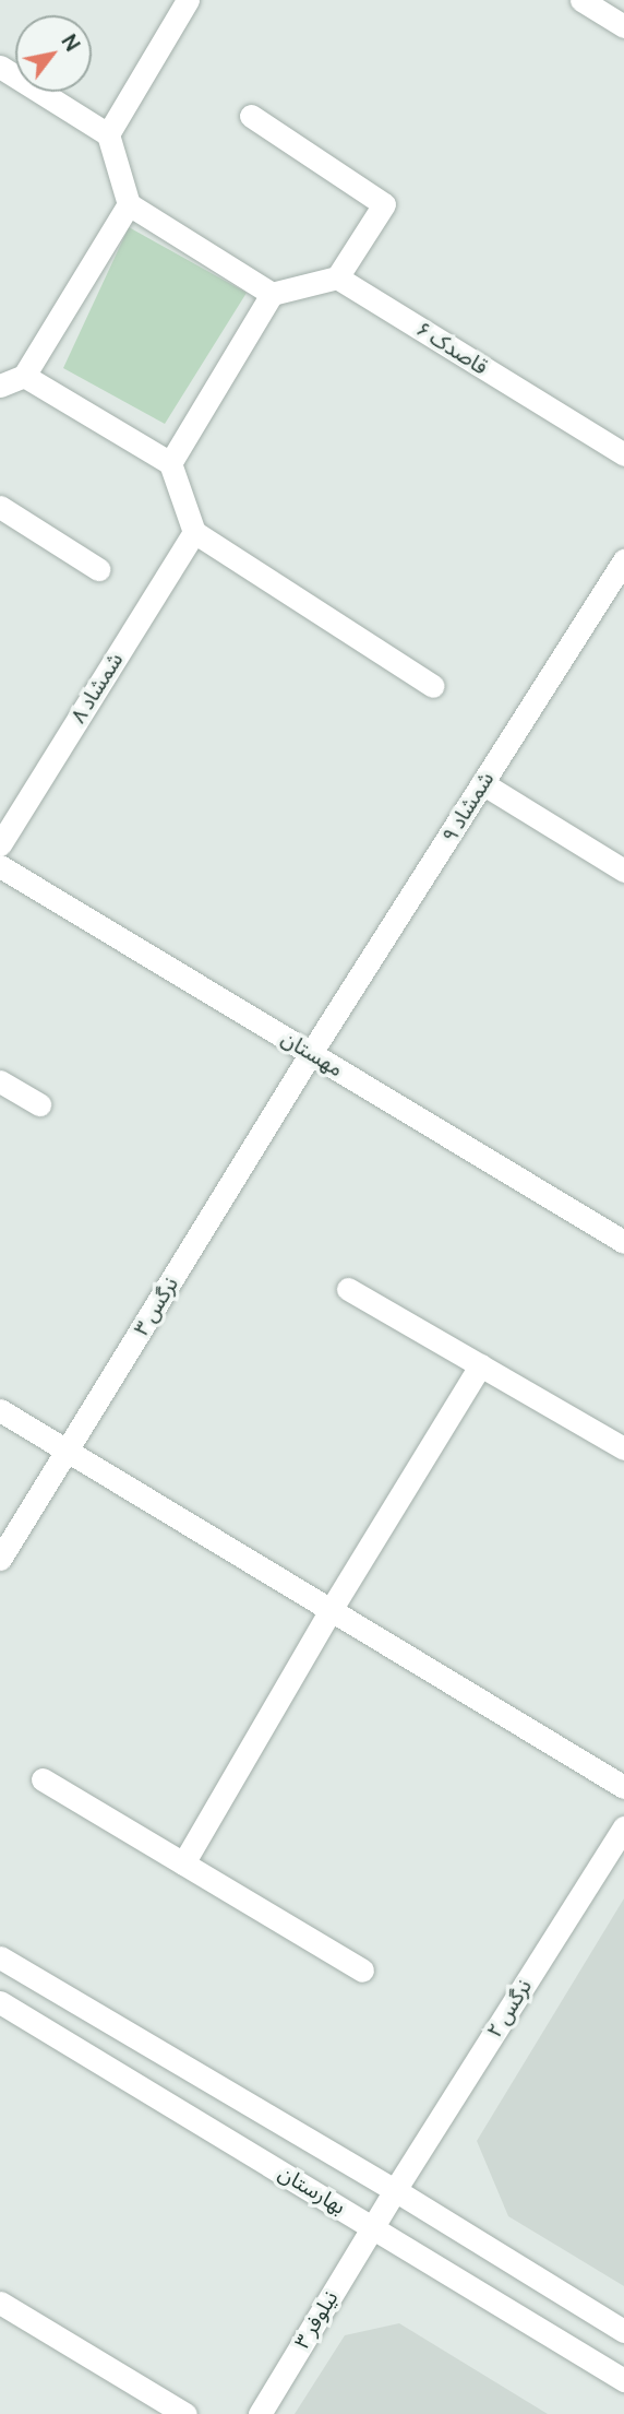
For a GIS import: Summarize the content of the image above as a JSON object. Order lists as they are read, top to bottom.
{
  "streets": {
    "street": [
      "قاصدک ۶",
      "شمشاد ۸",
      "شمشاد ۹",
      "مهستان",
      "نرگس ۳",
      "نرگس ۲",
      "بهارستان",
      "نیلوفر ۳"
    ]
  },
  "crossings": [
    ["شمشاد ۹", "مهستان"],
    ["شمشاد ۹", "نرگس ۳"],
    ["مهستان", "نرگس ۳"],
    ["نرگس ۲", "بهارستان"],
    ["نرگس ۲", "نیلوفر ۳"],
    ["بهارستان", "نیلوفر ۳"]
  ],
  "north": "top right"
}
